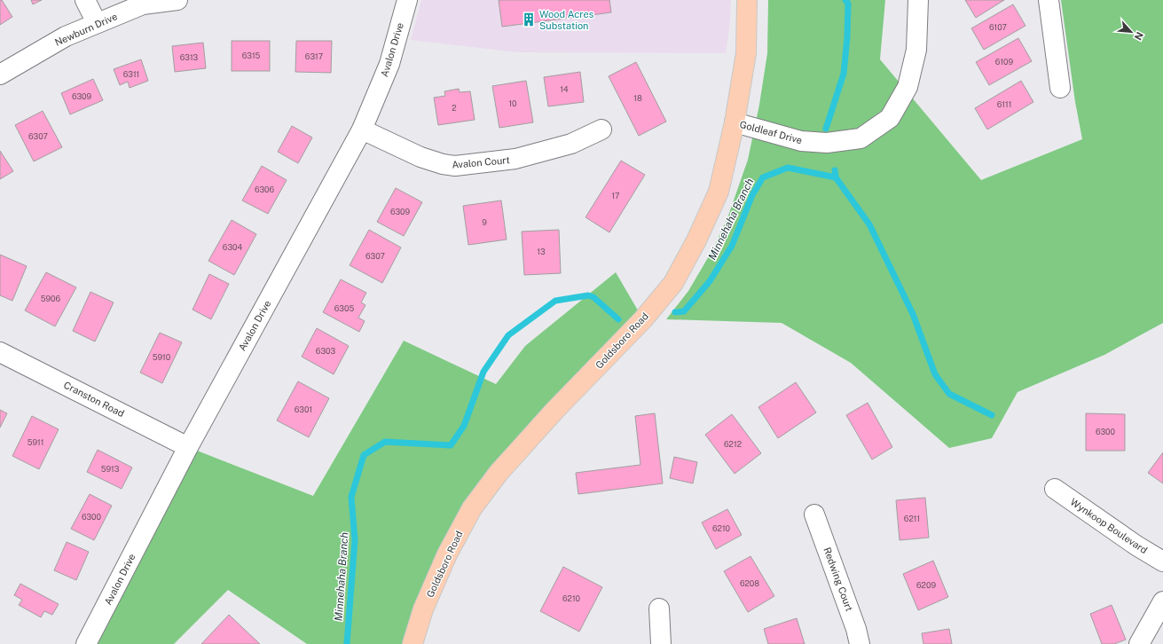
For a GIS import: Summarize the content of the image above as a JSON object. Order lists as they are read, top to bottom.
{
  "streets": {
    "main road": ["Goldsboro Road"],
    "street": [
      "Newburn Drive",
      "Avalon Drive",
      "Goldleaf Drive",
      "Avalon Court",
      "Cranston Road",
      "Wynkoop Boulevard",
      "Redwing Court"
    ]
  },
  "crossings": [
    ["Avalon Drive", "Avalon Court"],
    ["Avalon Drive", "Cranston Road"],
    ["Goldleaf Drive", "Goldsboro Road"]
  ],
  "water": ["Minnehaha Branch"],
  "places": {
    "building": ["Wood Acres Substation"]
  },
  "house_numbers": [
    "6107",
    "6315",
    "6317",
    "6313",
    "6109",
    "6311",
    "14",
    "6309",
    "18",
    "10",
    "6111",
    "2",
    "6307",
    "6306",
    "17",
    "6309",
    "9",
    "6304",
    "13",
    "6307",
    "5906",
    "6305",
    "6303",
    "5910",
    "6301",
    "6300",
    "5911",
    "6212",
    "5913",
    "6300",
    "6211",
    "6210",
    "6208",
    "6209",
    "6210"
  ],
  "north": "bottom right"
}
